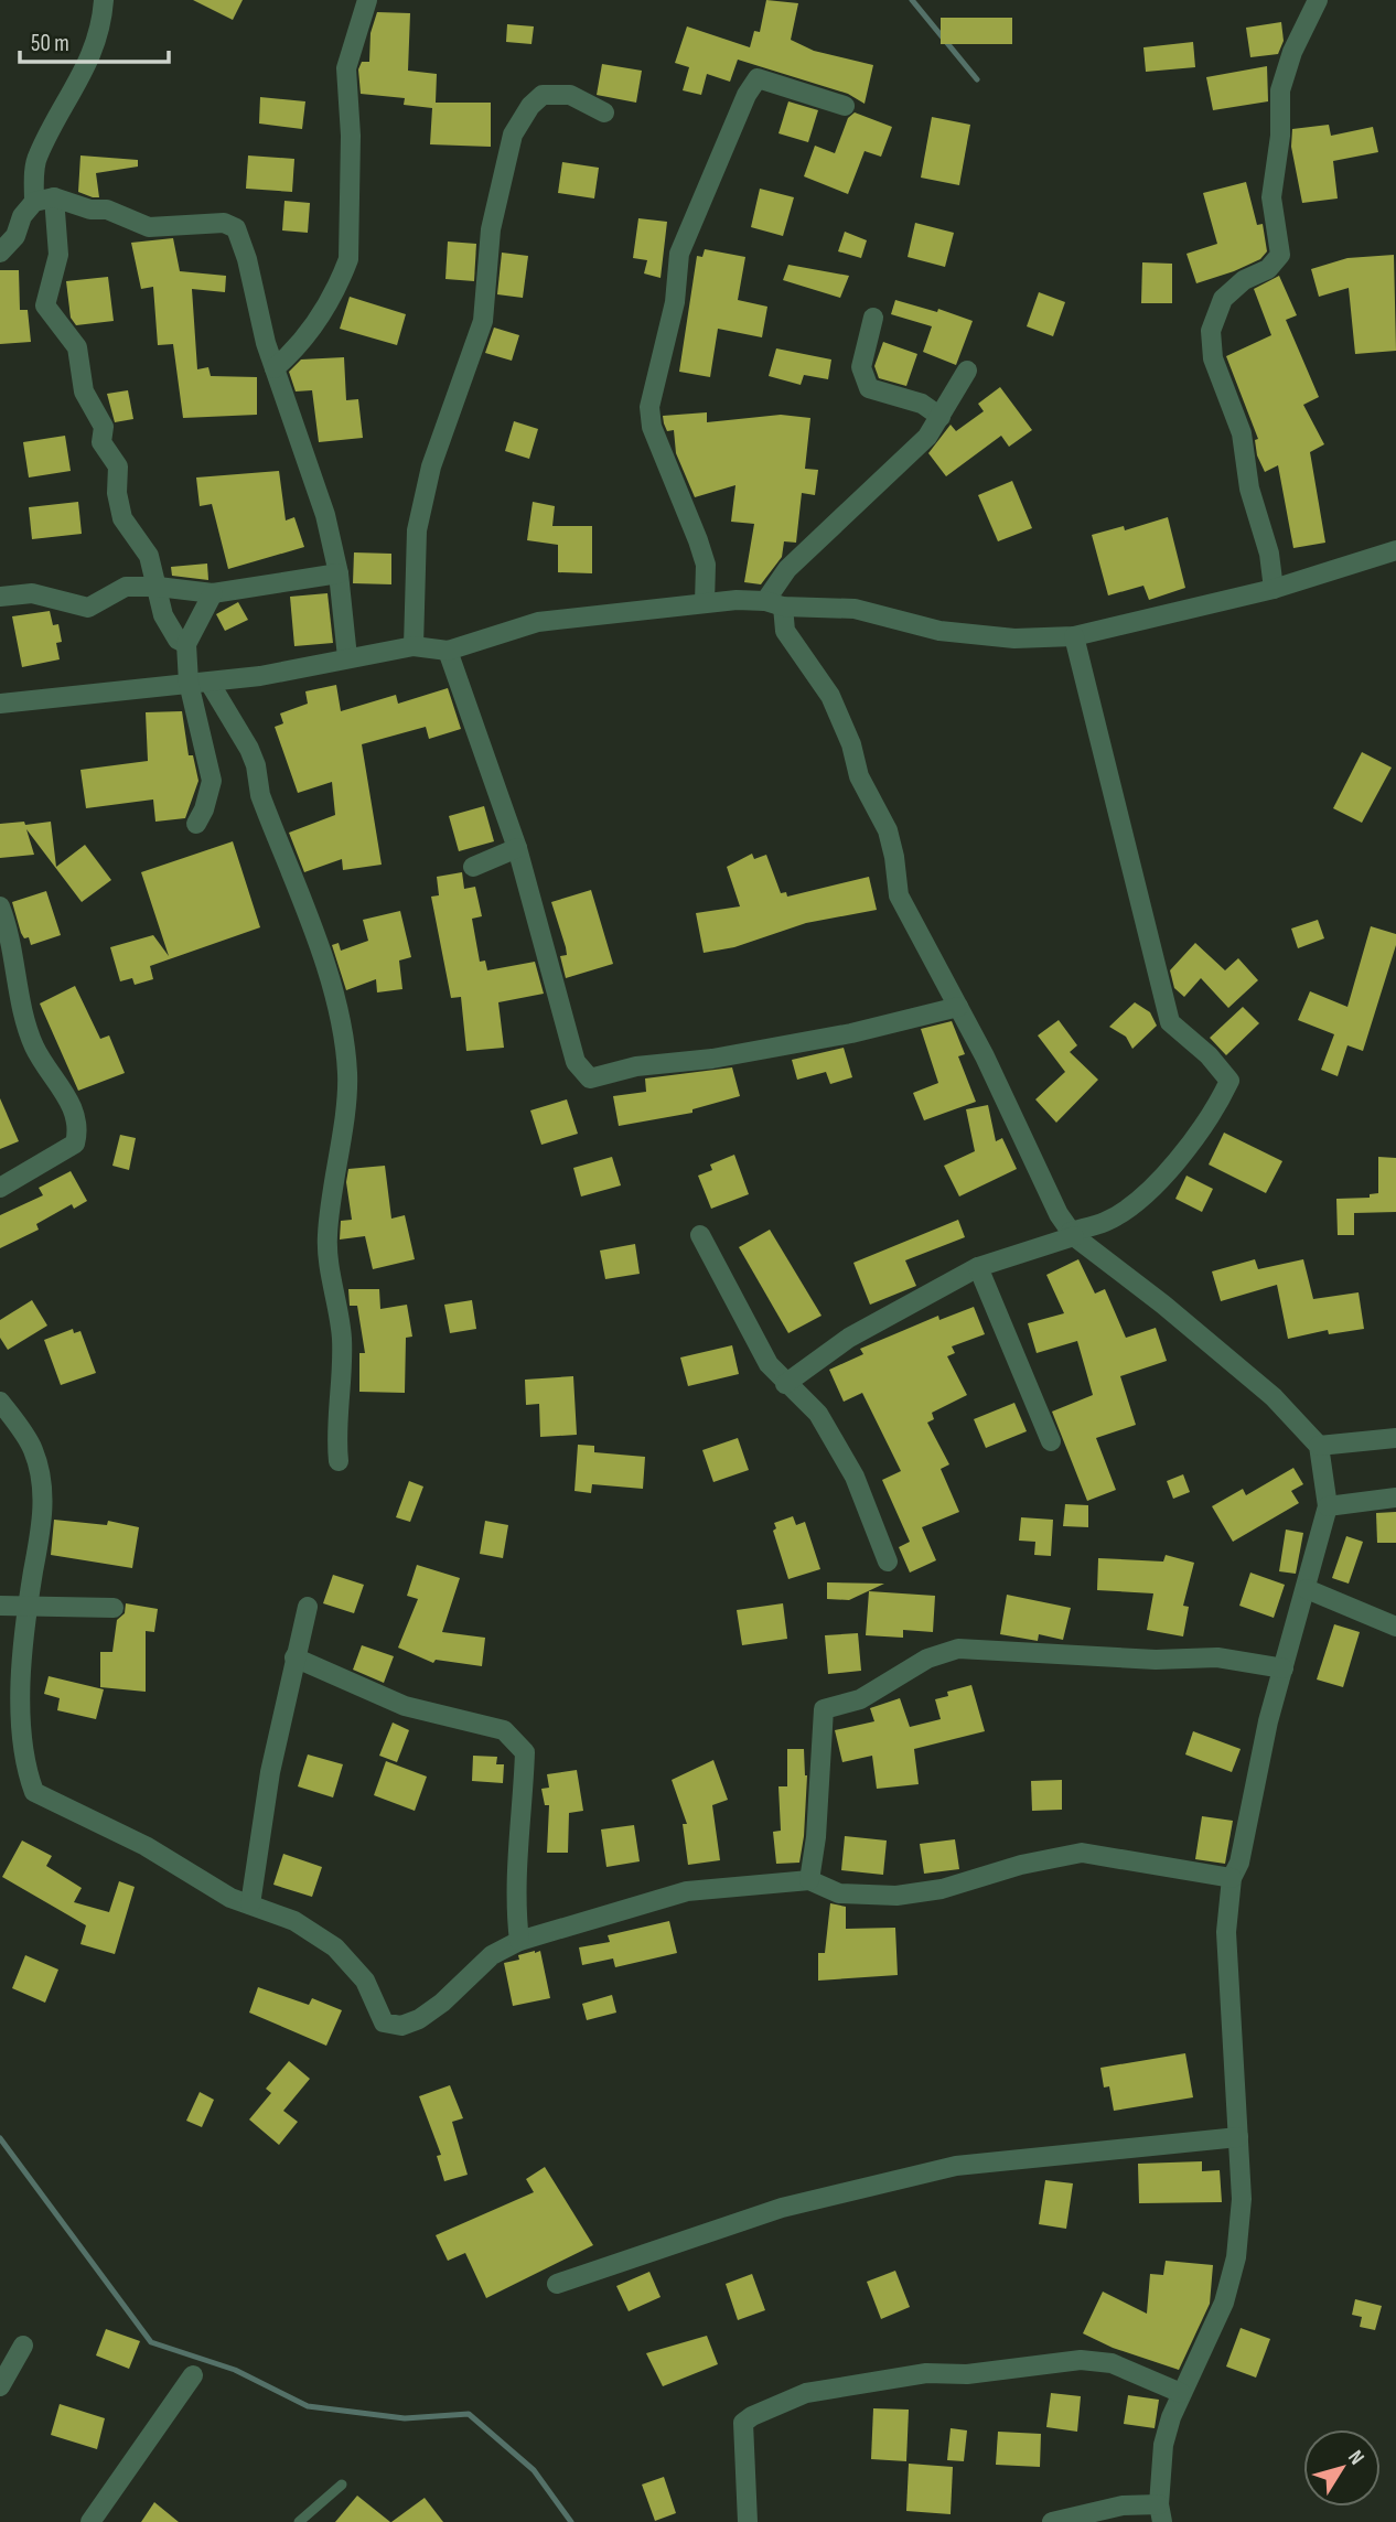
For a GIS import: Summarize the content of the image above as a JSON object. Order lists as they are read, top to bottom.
{
  "scale_bar": "50 m",
  "north": "top right"
}
